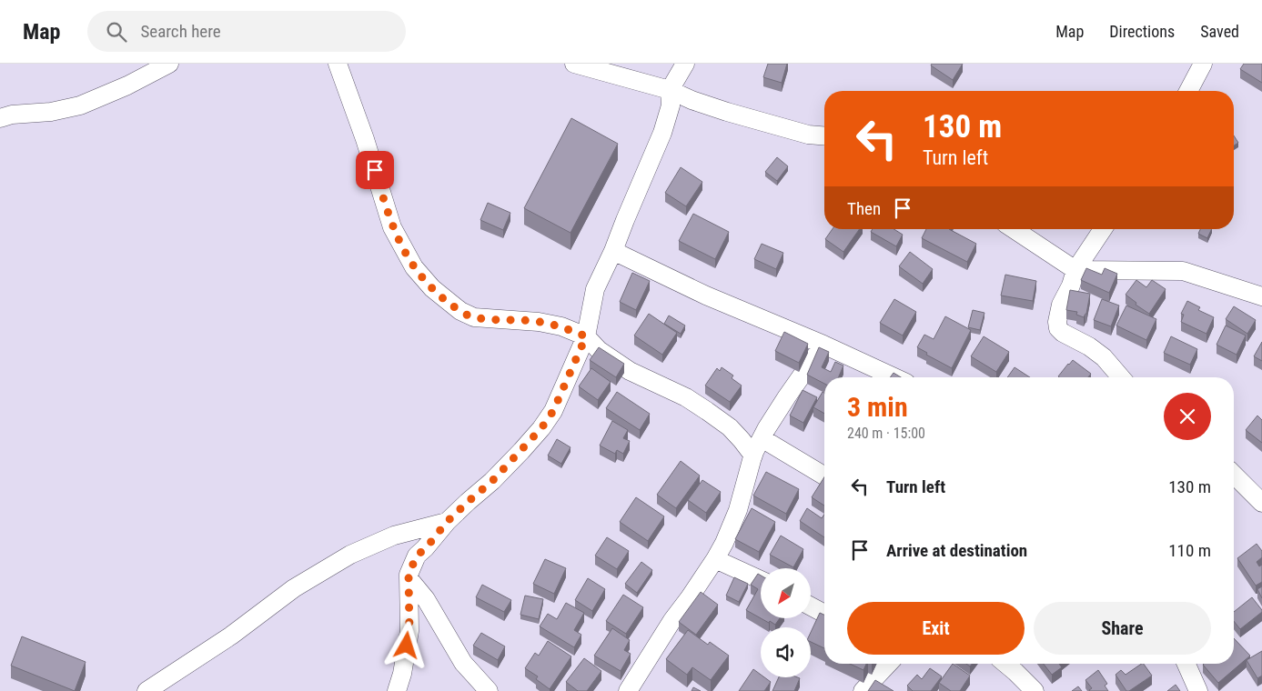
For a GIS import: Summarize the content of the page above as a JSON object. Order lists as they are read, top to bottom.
{
  "north": "bottom left",
  "page": {
    "header": "Map",
    "search": "Search here",
    "nav": ["Map", "Directions", "Saved"],
    "turn": ["130 m", "Turn left"],
    "then": "Then",
    "heading": ["3 min", "240 m · 15:00"],
    "list": [
      {
        "name": "Turn left",
        "value": "130 m"
      },
      {
        "name": "Arrive at destination",
        "value": "110 m"
      }
    ],
    "buttons": ["Exit", "Share"]
  }
}
